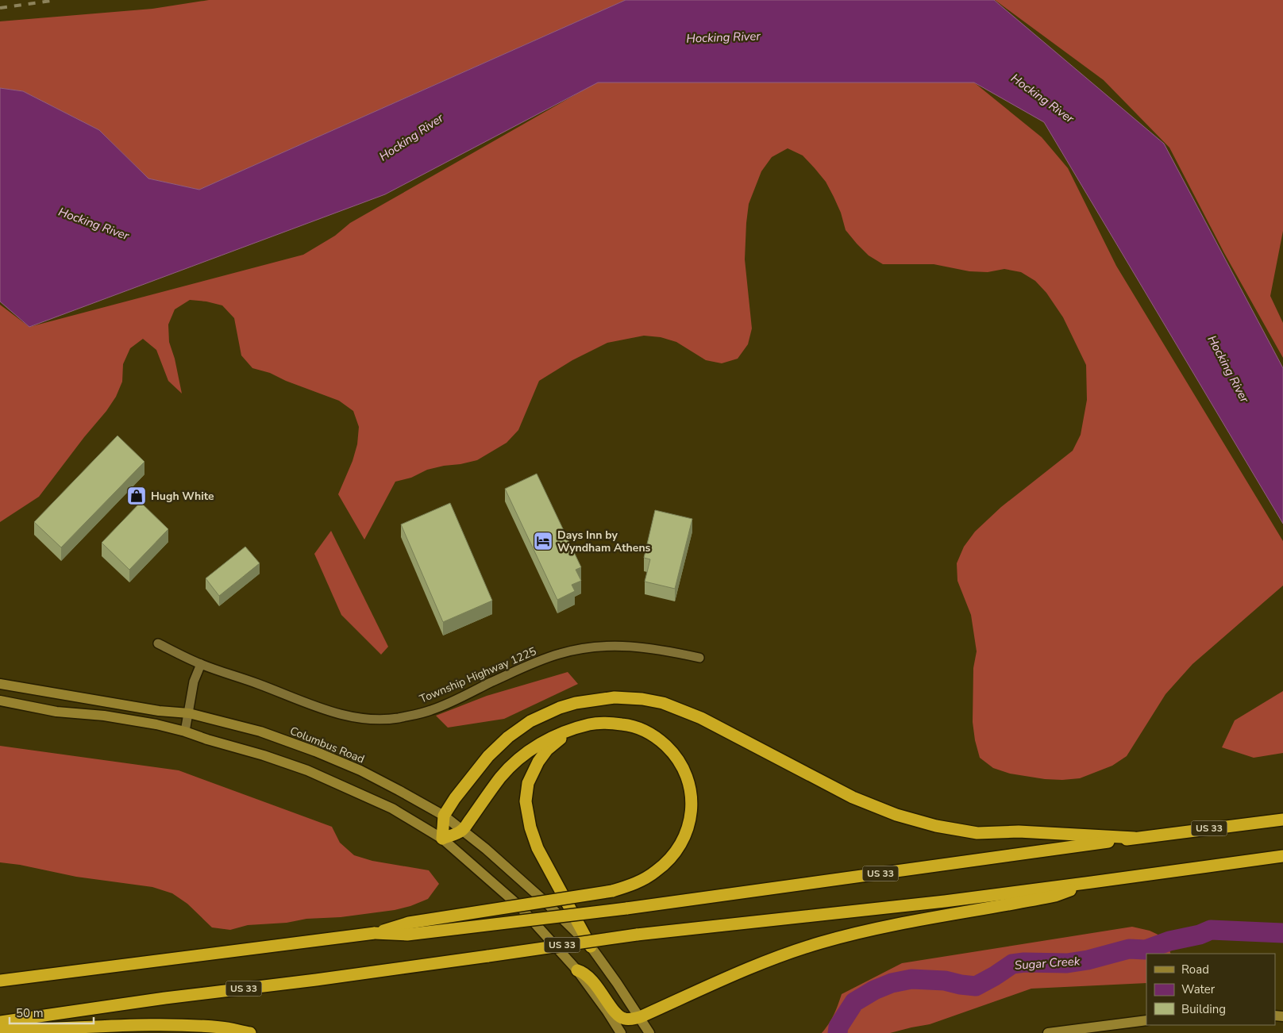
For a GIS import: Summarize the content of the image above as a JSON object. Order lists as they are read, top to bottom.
{
  "streets": {
    "highway": ["US 33"],
    "main road": ["Columbus Road"],
    "street": ["Township Highway 1225"]
  },
  "water": ["Hocking River", "Sugar Creek"],
  "places": {
    "shop": ["Hugh White"],
    "hotel": ["Days Inn by Wyndham Athens"]
  },
  "legend": ["Road", "Water", "Building"],
  "scale_bar": "50 m"
}
